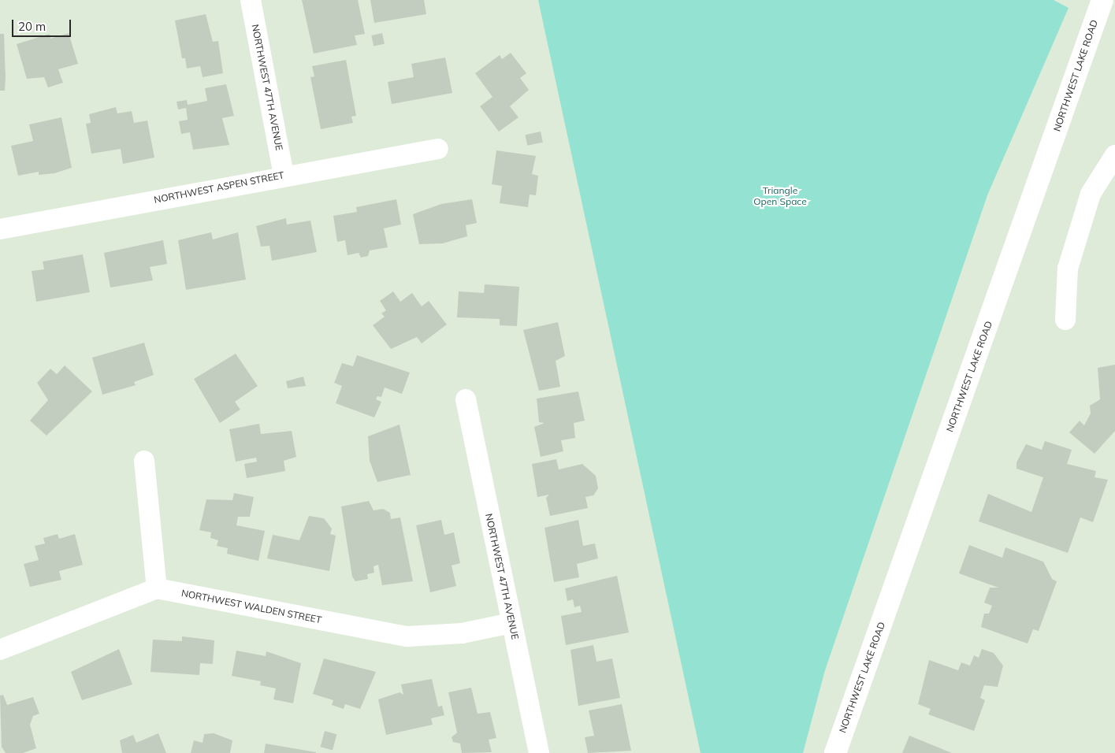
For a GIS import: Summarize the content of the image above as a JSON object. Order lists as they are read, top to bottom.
{
  "streets": {
    "main road": ["NORTHWEST LAKE ROAD"],
    "street": ["NORTHWEST 47TH AVENUE", "NORTHWEST ASPEN STREET", "NORTHWEST WALDEN STREET"]
  },
  "crossings": [
    ["NORTHWEST 47TH AVENUE", "NORTHWEST ASPEN STREET"],
    ["NORTHWEST 47TH AVENUE", "NORTHWEST WALDEN STREET"]
  ],
  "parks": ["Triangle Open Space"],
  "scale_bar": "20 m"
}
